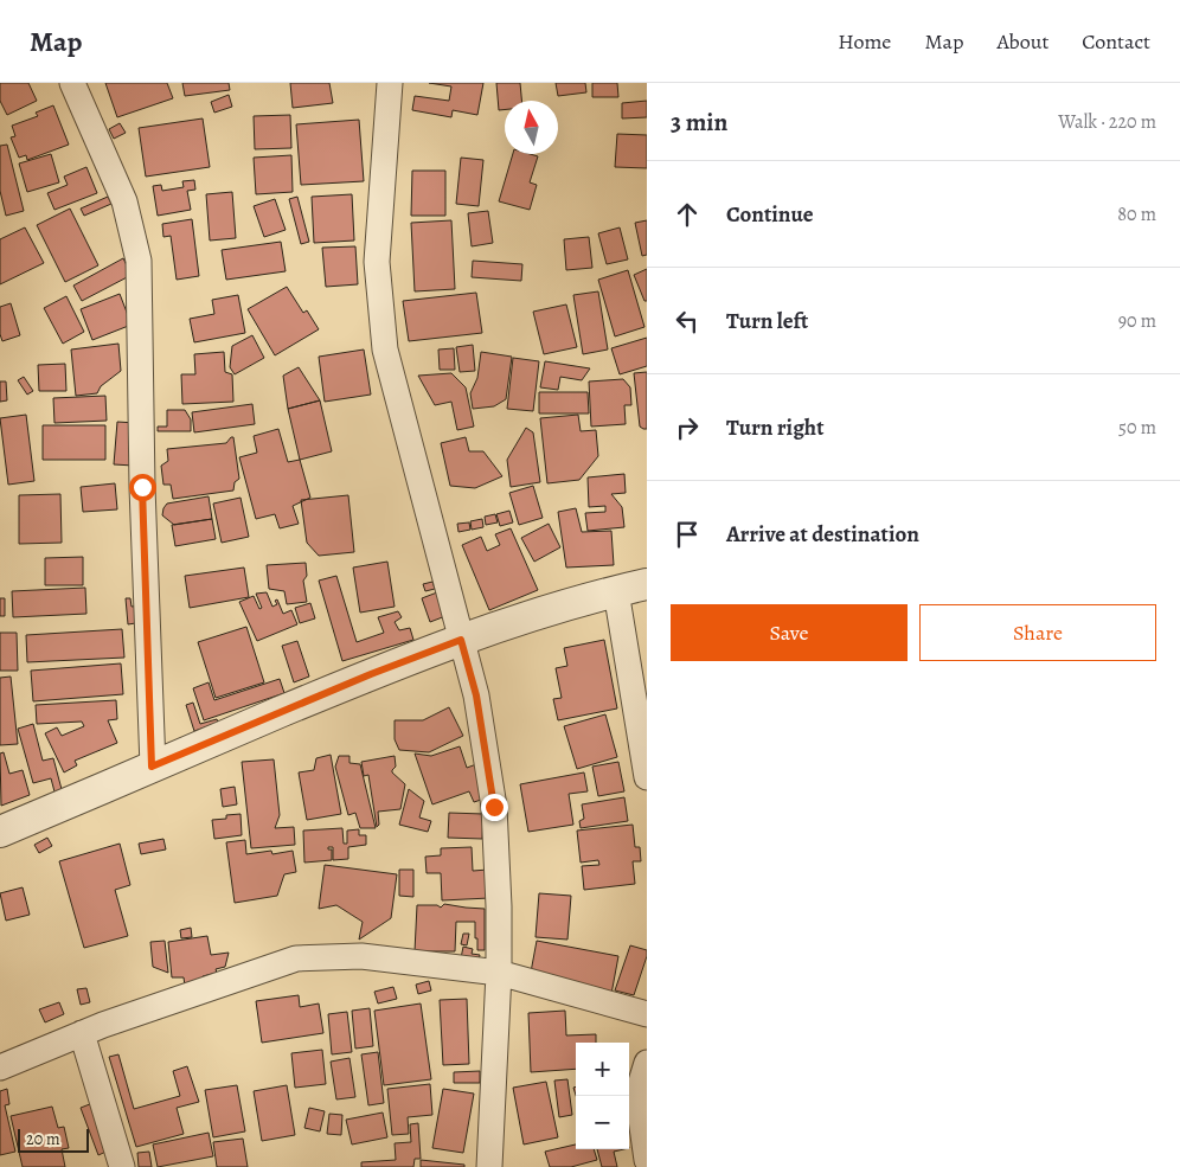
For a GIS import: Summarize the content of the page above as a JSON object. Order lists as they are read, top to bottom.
{
  "scale_bar": "20 m",
  "north": "top",
  "page": {
    "header": "Map",
    "nav": [
      "Home",
      "Map",
      "About",
      "Contact"
    ],
    "heading": ["3 min", "Walk · 220 m"],
    "list": [
      ["Continue", "80 m"],
      ["Turn left", "90 m"],
      ["Turn right", "50 m"],
      "Arrive at destination"
    ],
    "buttons": ["Save", "Share"],
    "map_buttons": ["+", "−"],
    "scale": "20 m"
  }
}
